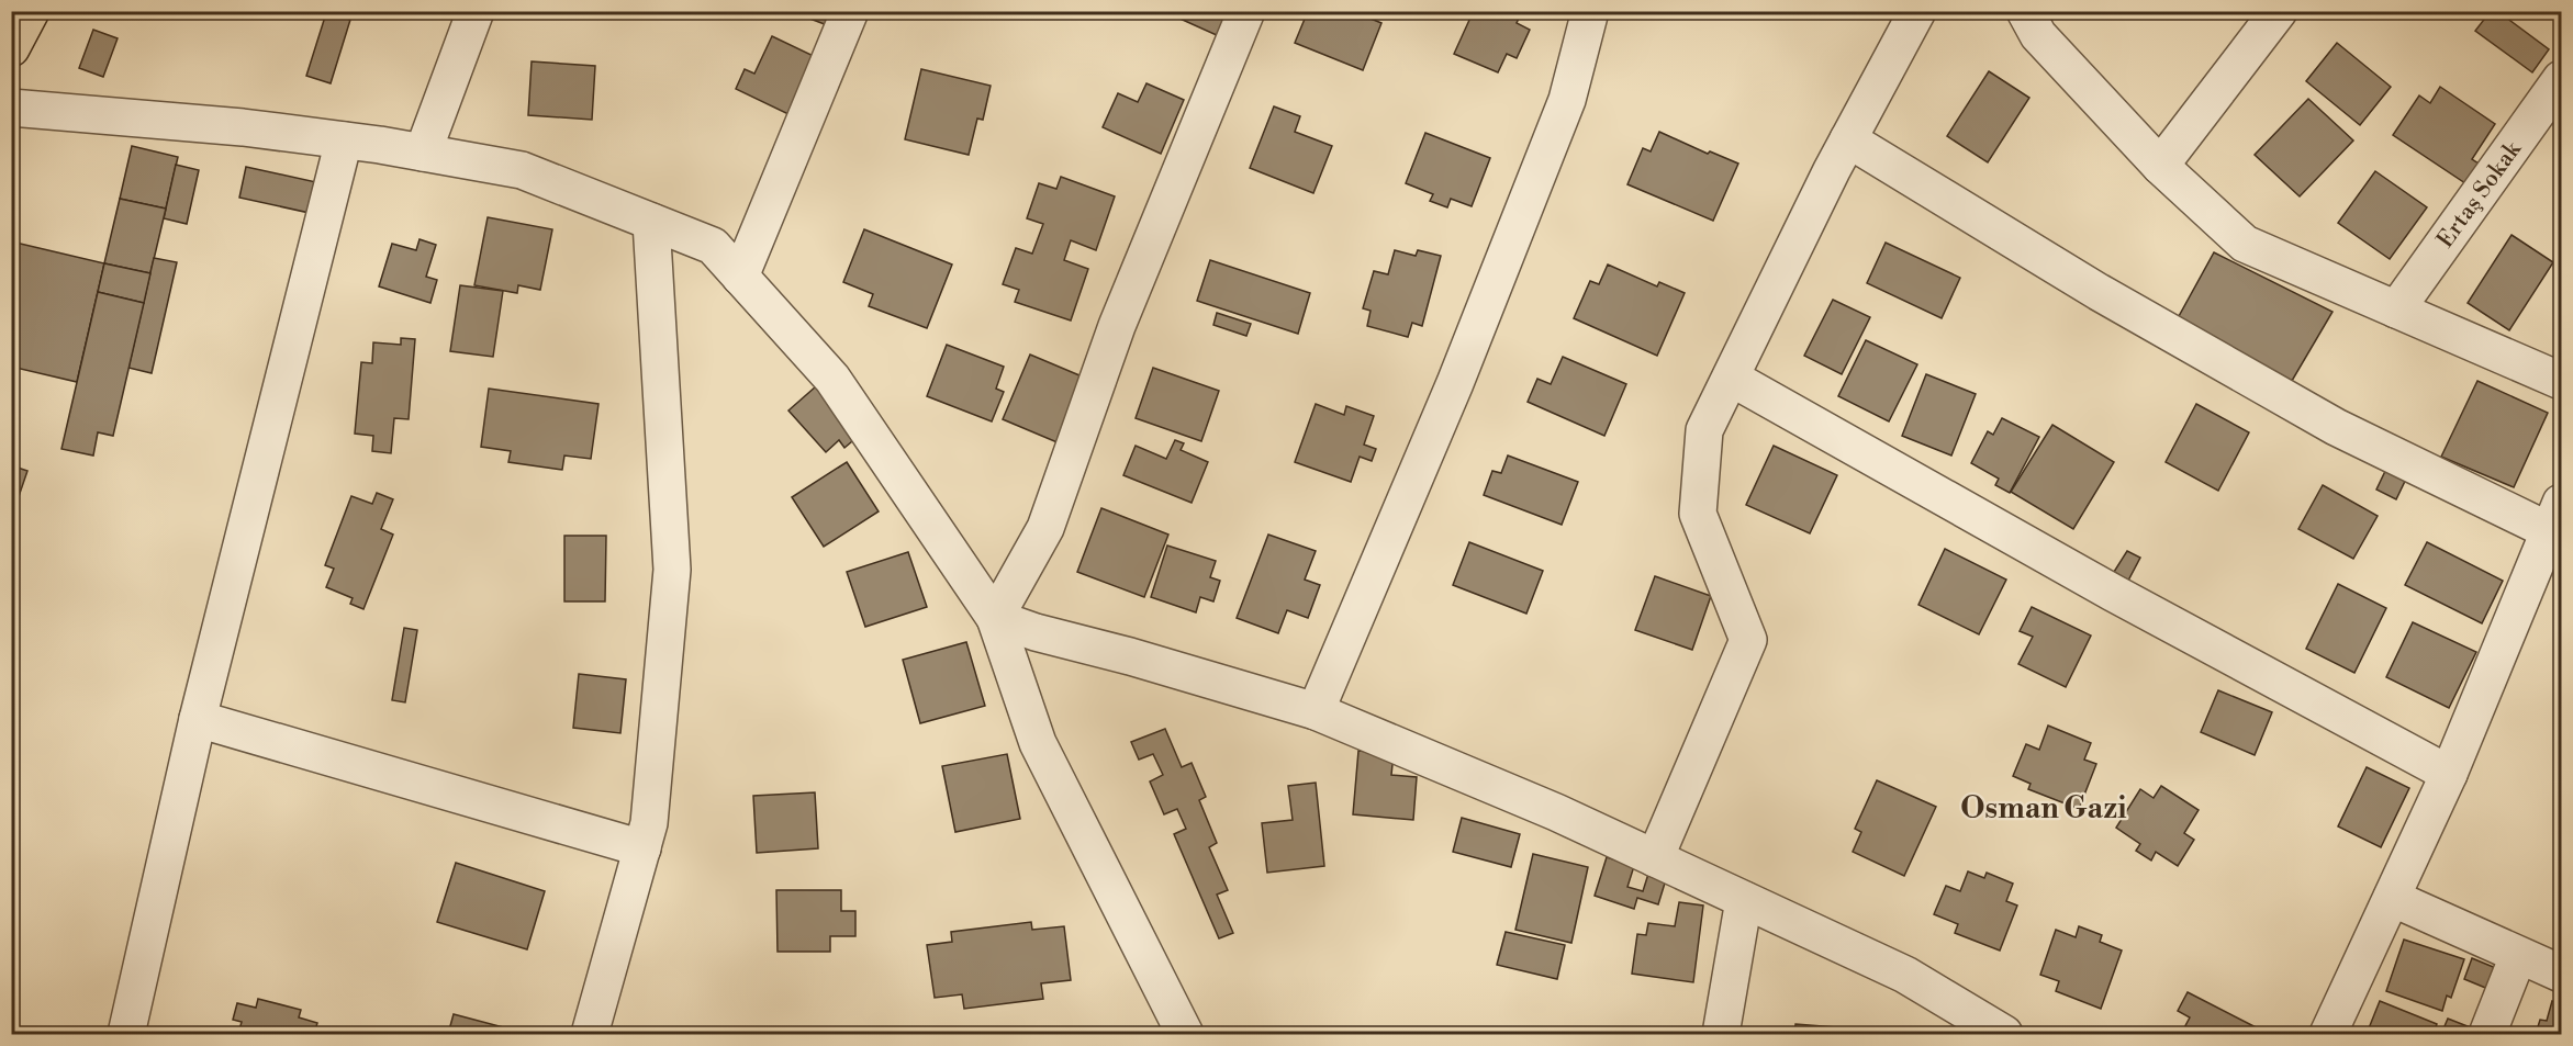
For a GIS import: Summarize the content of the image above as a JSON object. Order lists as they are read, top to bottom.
{
  "streets": {
    "street": ["Ertaş Sokak"]
  },
  "districts": ["Osman Gazi"]
}
